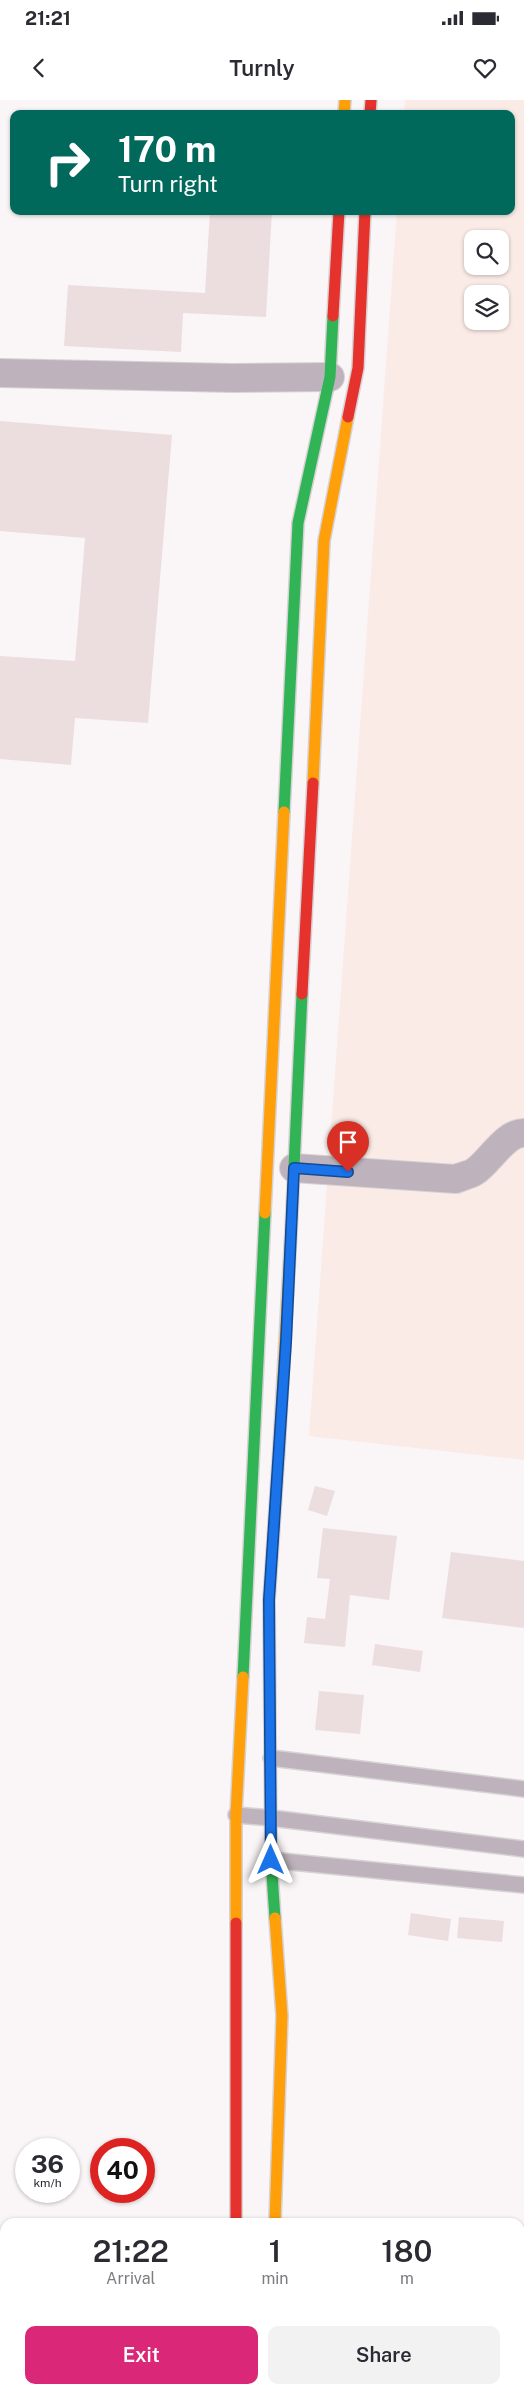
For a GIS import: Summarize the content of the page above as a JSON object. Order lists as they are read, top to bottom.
{
  "page": {
    "status": "21:21",
    "header": "Turnly",
    "turn": ["170 m", "Turn right"],
    "speed": "36 km/h",
    "limit": "40",
    "eta": [
      "21:22",
      "Arrival",
      "1",
      "min",
      "180",
      "m"
    ],
    "buttons": ["Exit", "Share"]
  }
}
